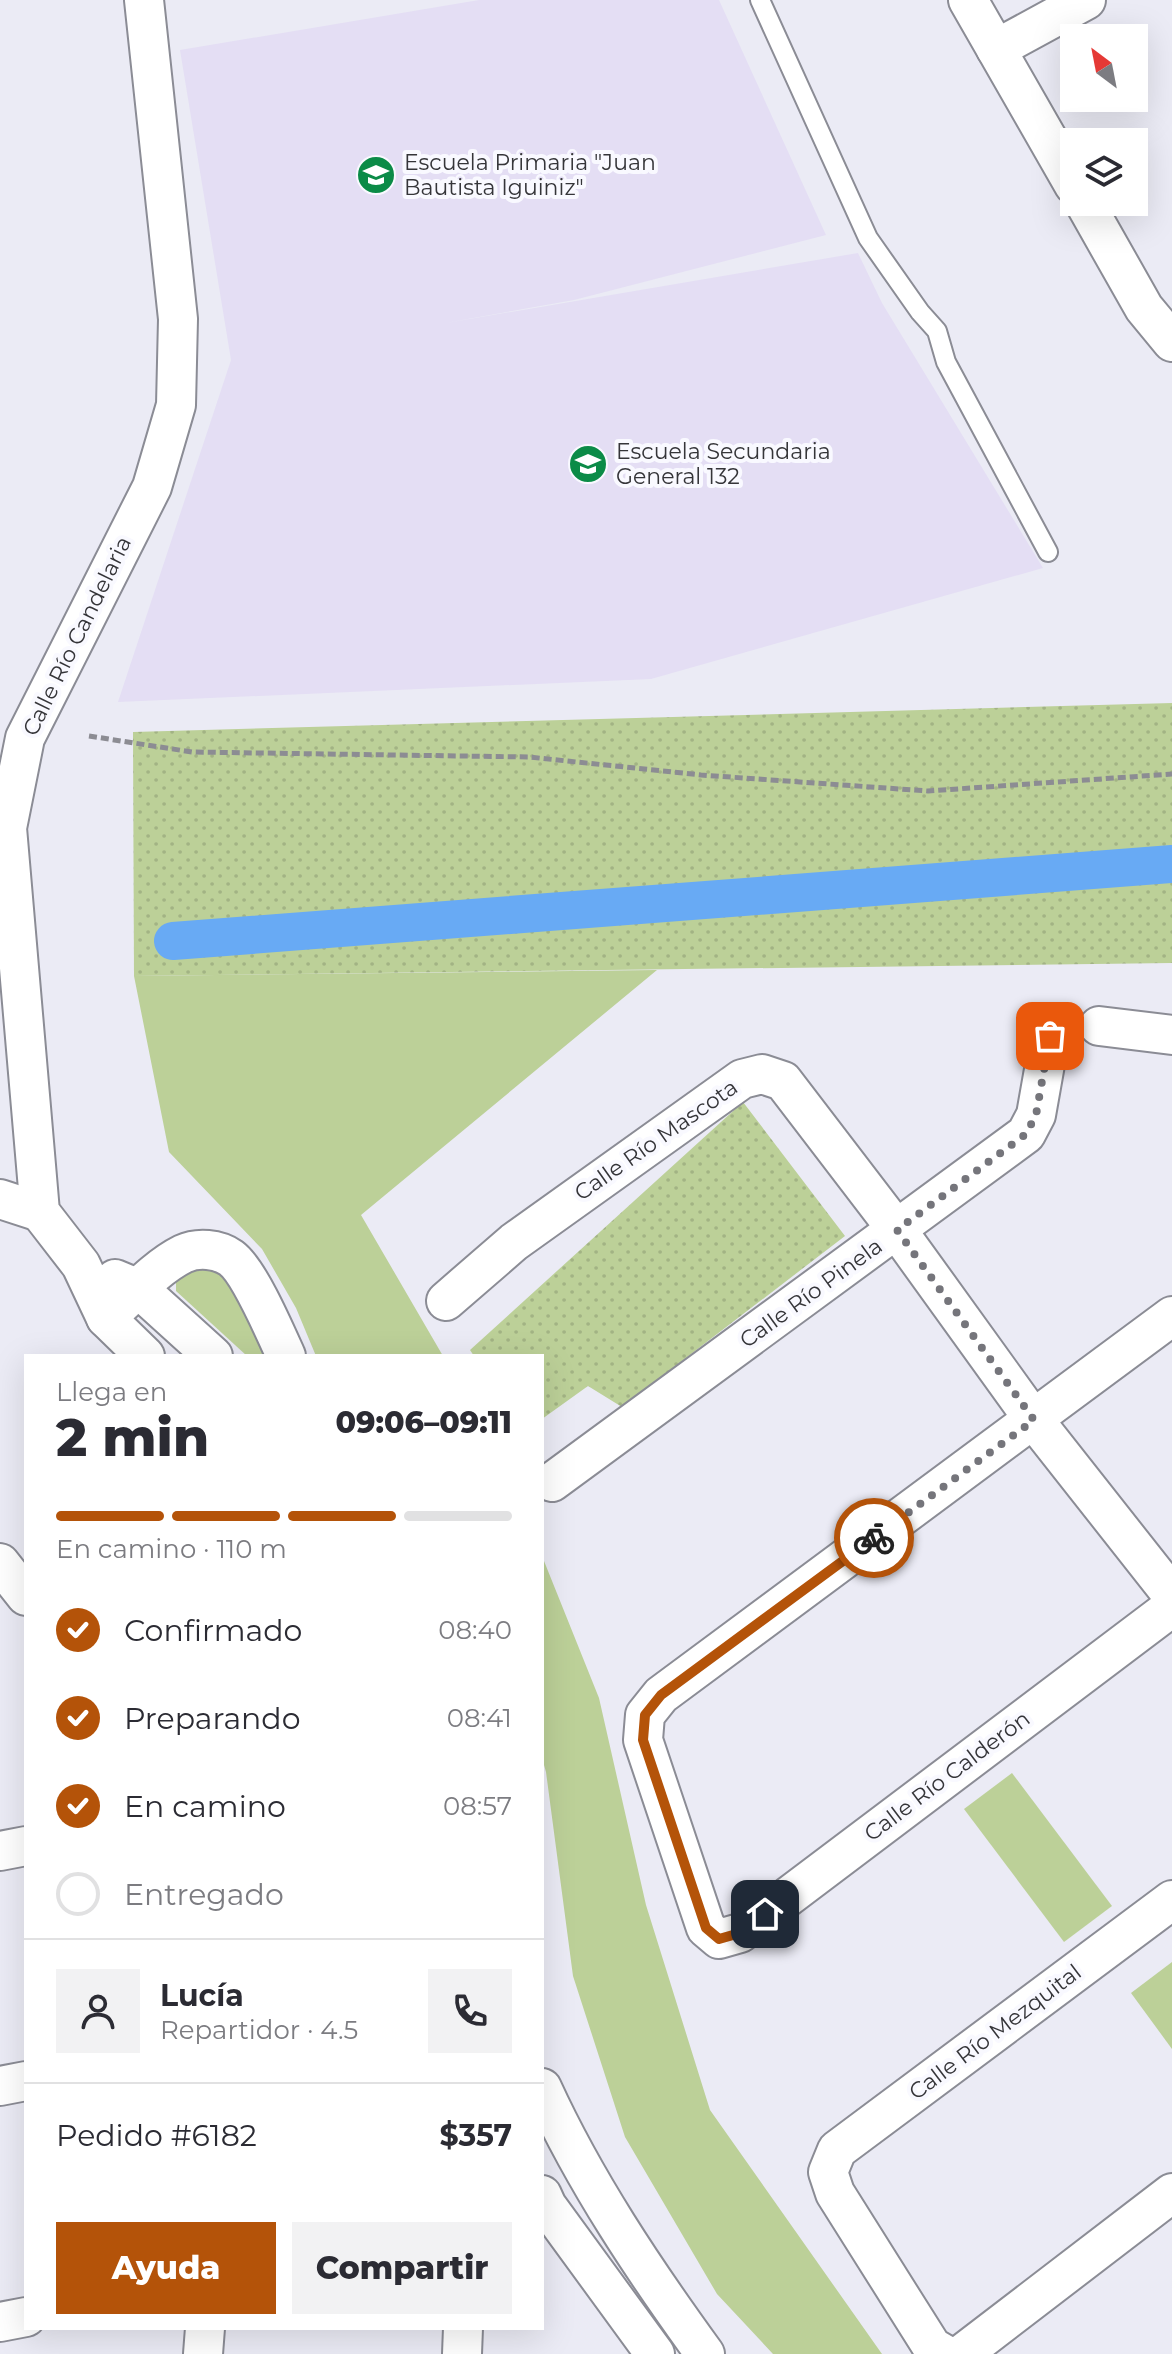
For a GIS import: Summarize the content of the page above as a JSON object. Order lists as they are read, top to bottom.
{
  "streets": {
    "street": [
      "Calle Río Candelaria",
      "Calle Río Mascota",
      "Calle Río Pinela",
      "Calle Río Calderón",
      "Calle Río Mezquital"
    ]
  },
  "crossings": [
    ["Calle Río Mascota", "Calle Río Pinela"],
    ["Calle Río Mascota", "Calle Río Calderón"]
  ],
  "places": {
    "school or university": ["Escuela Primaria \"Juan Bautista Iguiniz\"", "Escuela Secundaria General 132"]
  },
  "north": "top left",
  "page": {
    "heading": ["2 min", "Llega en", "09:06–09:11"],
    "panel": [
      "Lucía",
      "Repartidor · 4.5",
      "Pedido #6182",
      "$357"
    ],
    "bar": "En camino · 110 m",
    "list": [
      ["Confirmado", "08:40"],
      ["Preparando", "08:41"],
      ["En camino", "08:57"],
      "Entregado"
    ],
    "buttons": ["Ayuda", "Compartir"]
  }
}
